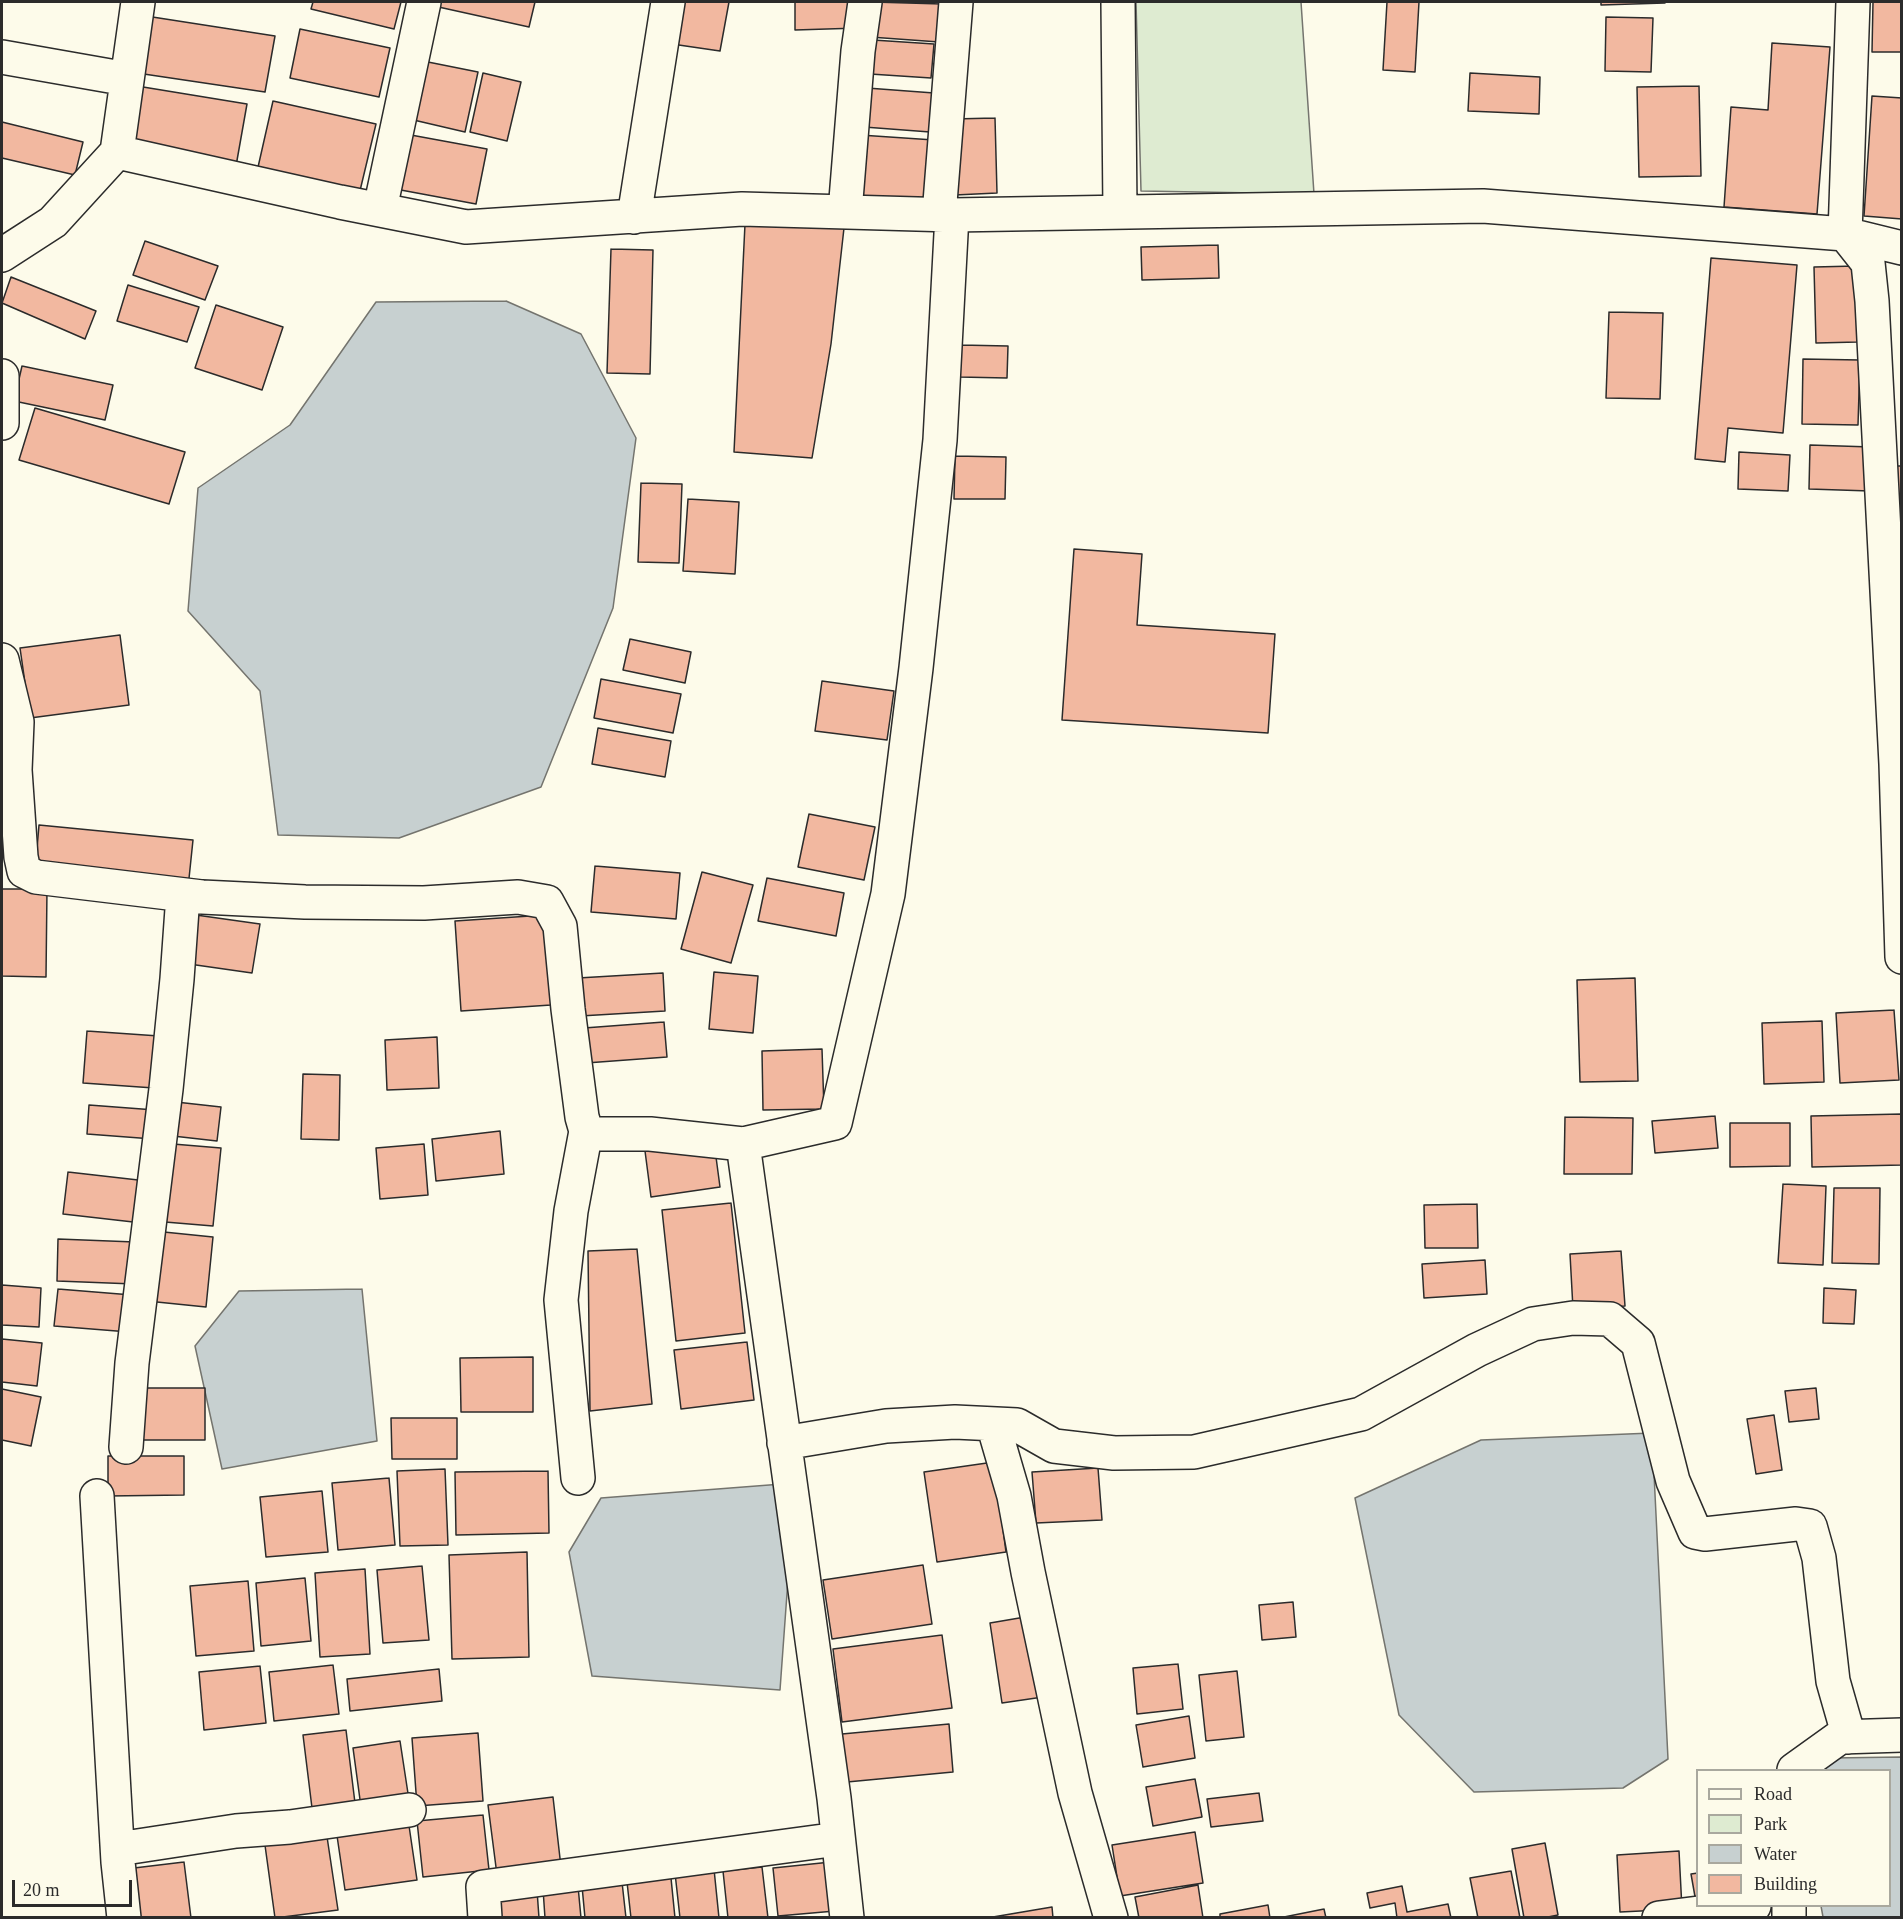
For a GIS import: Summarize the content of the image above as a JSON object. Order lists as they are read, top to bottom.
{
  "legend": [
    "Road",
    "Park",
    "Water",
    "Building"
  ],
  "scale_bar": "20 m"
}
